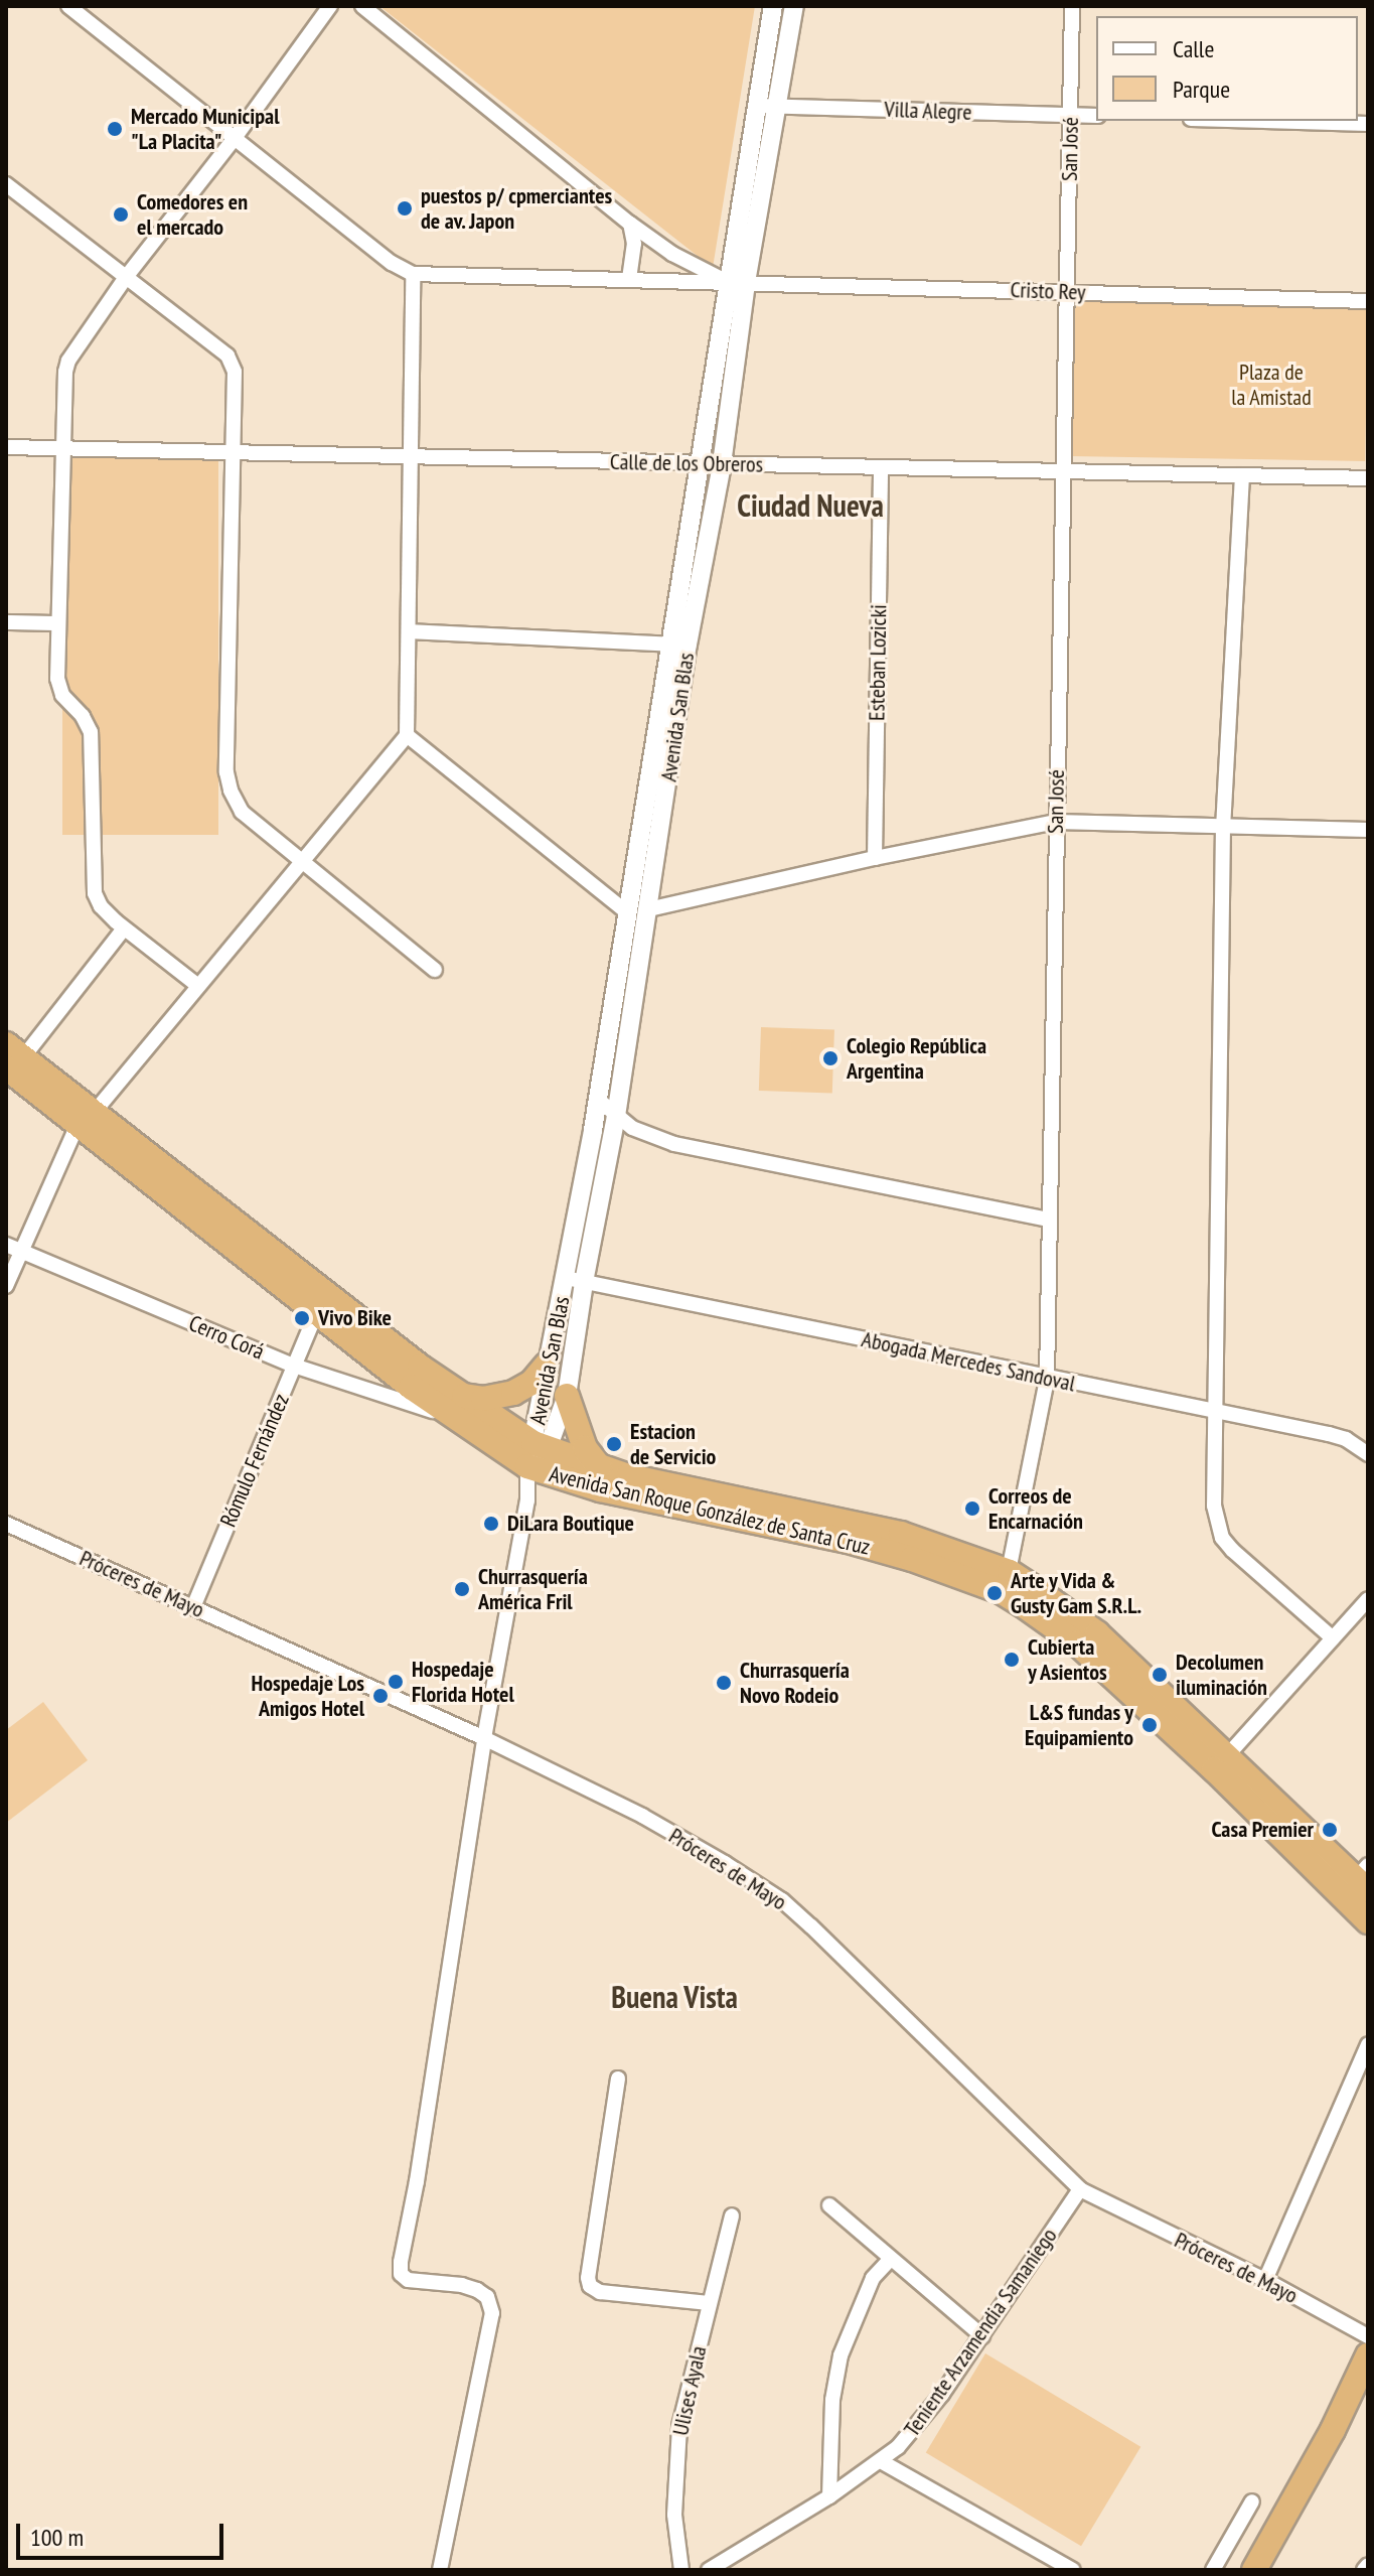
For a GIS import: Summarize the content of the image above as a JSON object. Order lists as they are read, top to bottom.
{
  "streets": {
    "highway": ["Avenida San Roque González de Santa Cruz"],
    "street": [
      "Villa Alegre",
      "San José",
      "Cristo Rey",
      "Calle de los Obreros",
      "Esteban Lozicki",
      "Avenida San Blas",
      "Cerro Corá",
      "Abogada Mercedes Sandoval",
      "Rómulo Fernández",
      "Próceres de Mayo",
      "Teniente Arzamendia Samaniego",
      "Ulises Ayala"
    ]
  },
  "crossings": [
    ["Villa Alegre", "San José"],
    ["Villa Alegre", "Avenida San Blas"],
    ["San José", "Cristo Rey"],
    ["San José", "Calle de los Obreros"],
    ["San José", "Abogada Mercedes Sandoval"],
    ["San José", "Avenida San Roque González de Santa Cruz"],
    ["Cristo Rey", "Avenida San Blas"],
    ["Calle de los Obreros", "Esteban Lozicki"],
    ["Calle de los Obreros", "Avenida San Blas"],
    ["Avenida San Blas", "Abogada Mercedes Sandoval"],
    ["Avenida San Blas", "Avenida San Roque González de Santa Cruz"],
    ["Avenida San Blas", "Próceres de Mayo"],
    ["Cerro Corá", "Rómulo Fernández"],
    ["Cerro Corá", "Avenida San Roque González de Santa Cruz"],
    ["Rómulo Fernández", "Avenida San Roque González de Santa Cruz"],
    ["Rómulo Fernández", "Próceres de Mayo"],
    ["Próceres de Mayo", "Teniente Arzamendia Samaniego"]
  ],
  "districts": ["Ciudad Nueva", "Buena Vista"],
  "parks": ["Plaza de la Amistad"],
  "places": [
    "Mercado Municipal \"La Placita\"",
    "puestos p/ cpmerciantes de av. Japon",
    "Comedores en el mercado",
    "Colegio República Argentina",
    "Vivo Bike",
    "Estacion de Servicio",
    "Correos de Encarnación",
    "DiLara Boutique",
    "Churrasquería América Fril",
    "Arte y Vida & Gusty Gam S.R.L.",
    "Cubierta y Asientos",
    "Decolumen iluminación",
    "Hospedaje Florida Hotel",
    "Churrasquería Novo Rodeio",
    "Hospedaje Los Amigos Hotel",
    "L&S fundas y Equipamiento",
    "Casa Premier"
  ],
  "legend": ["Calle", "Parque"],
  "scale_bar": "100 m"
}
